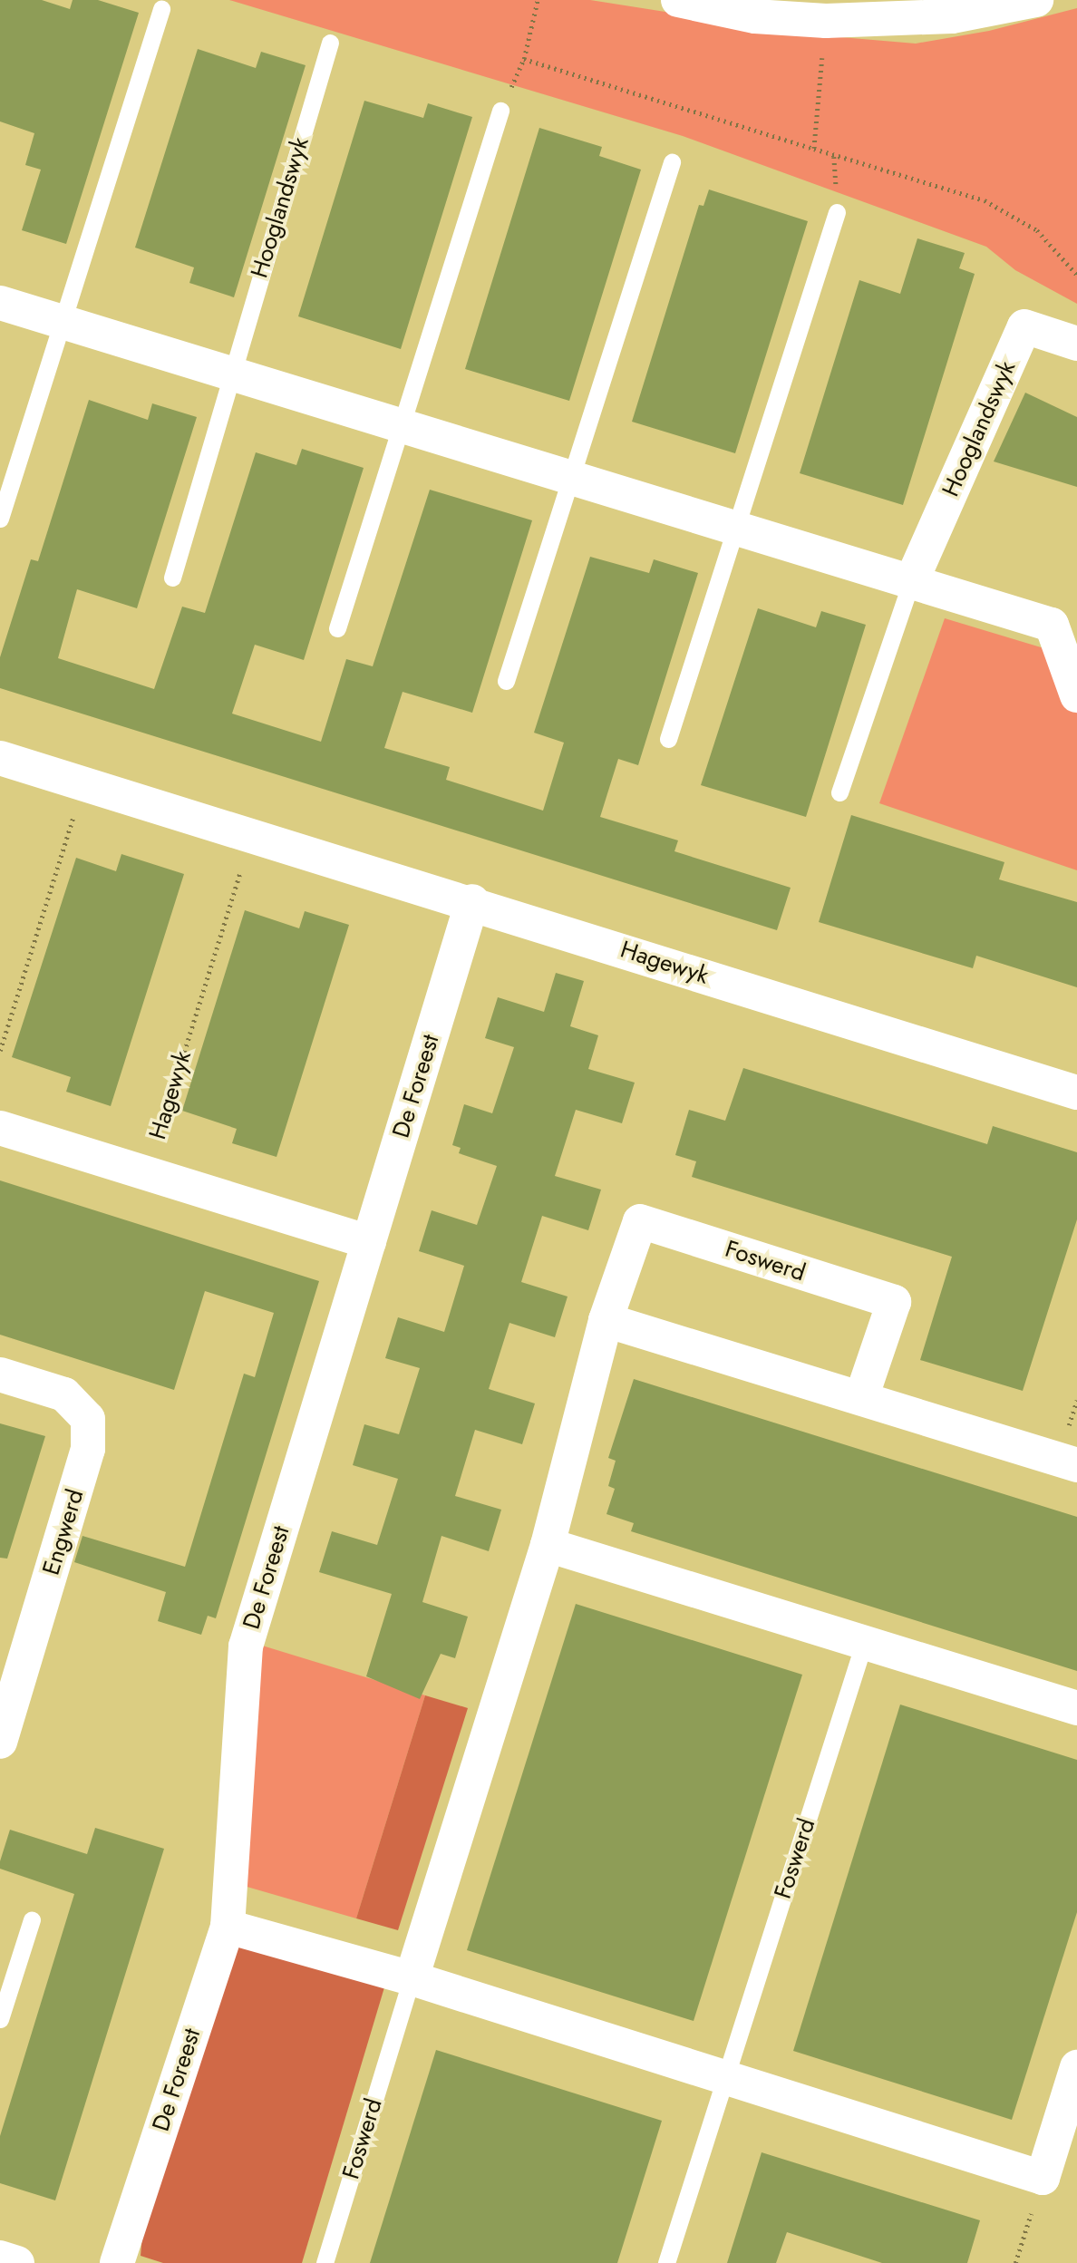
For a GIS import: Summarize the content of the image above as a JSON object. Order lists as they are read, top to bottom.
{
  "streets": {
    "street": [
      "Hooglandswyk",
      "Hagewyk",
      "De Foreest",
      "Foswerd",
      "Engwerd"
    ]
  },
  "crossings": [
    ["Hagewyk", "De Foreest"]
  ]
}
